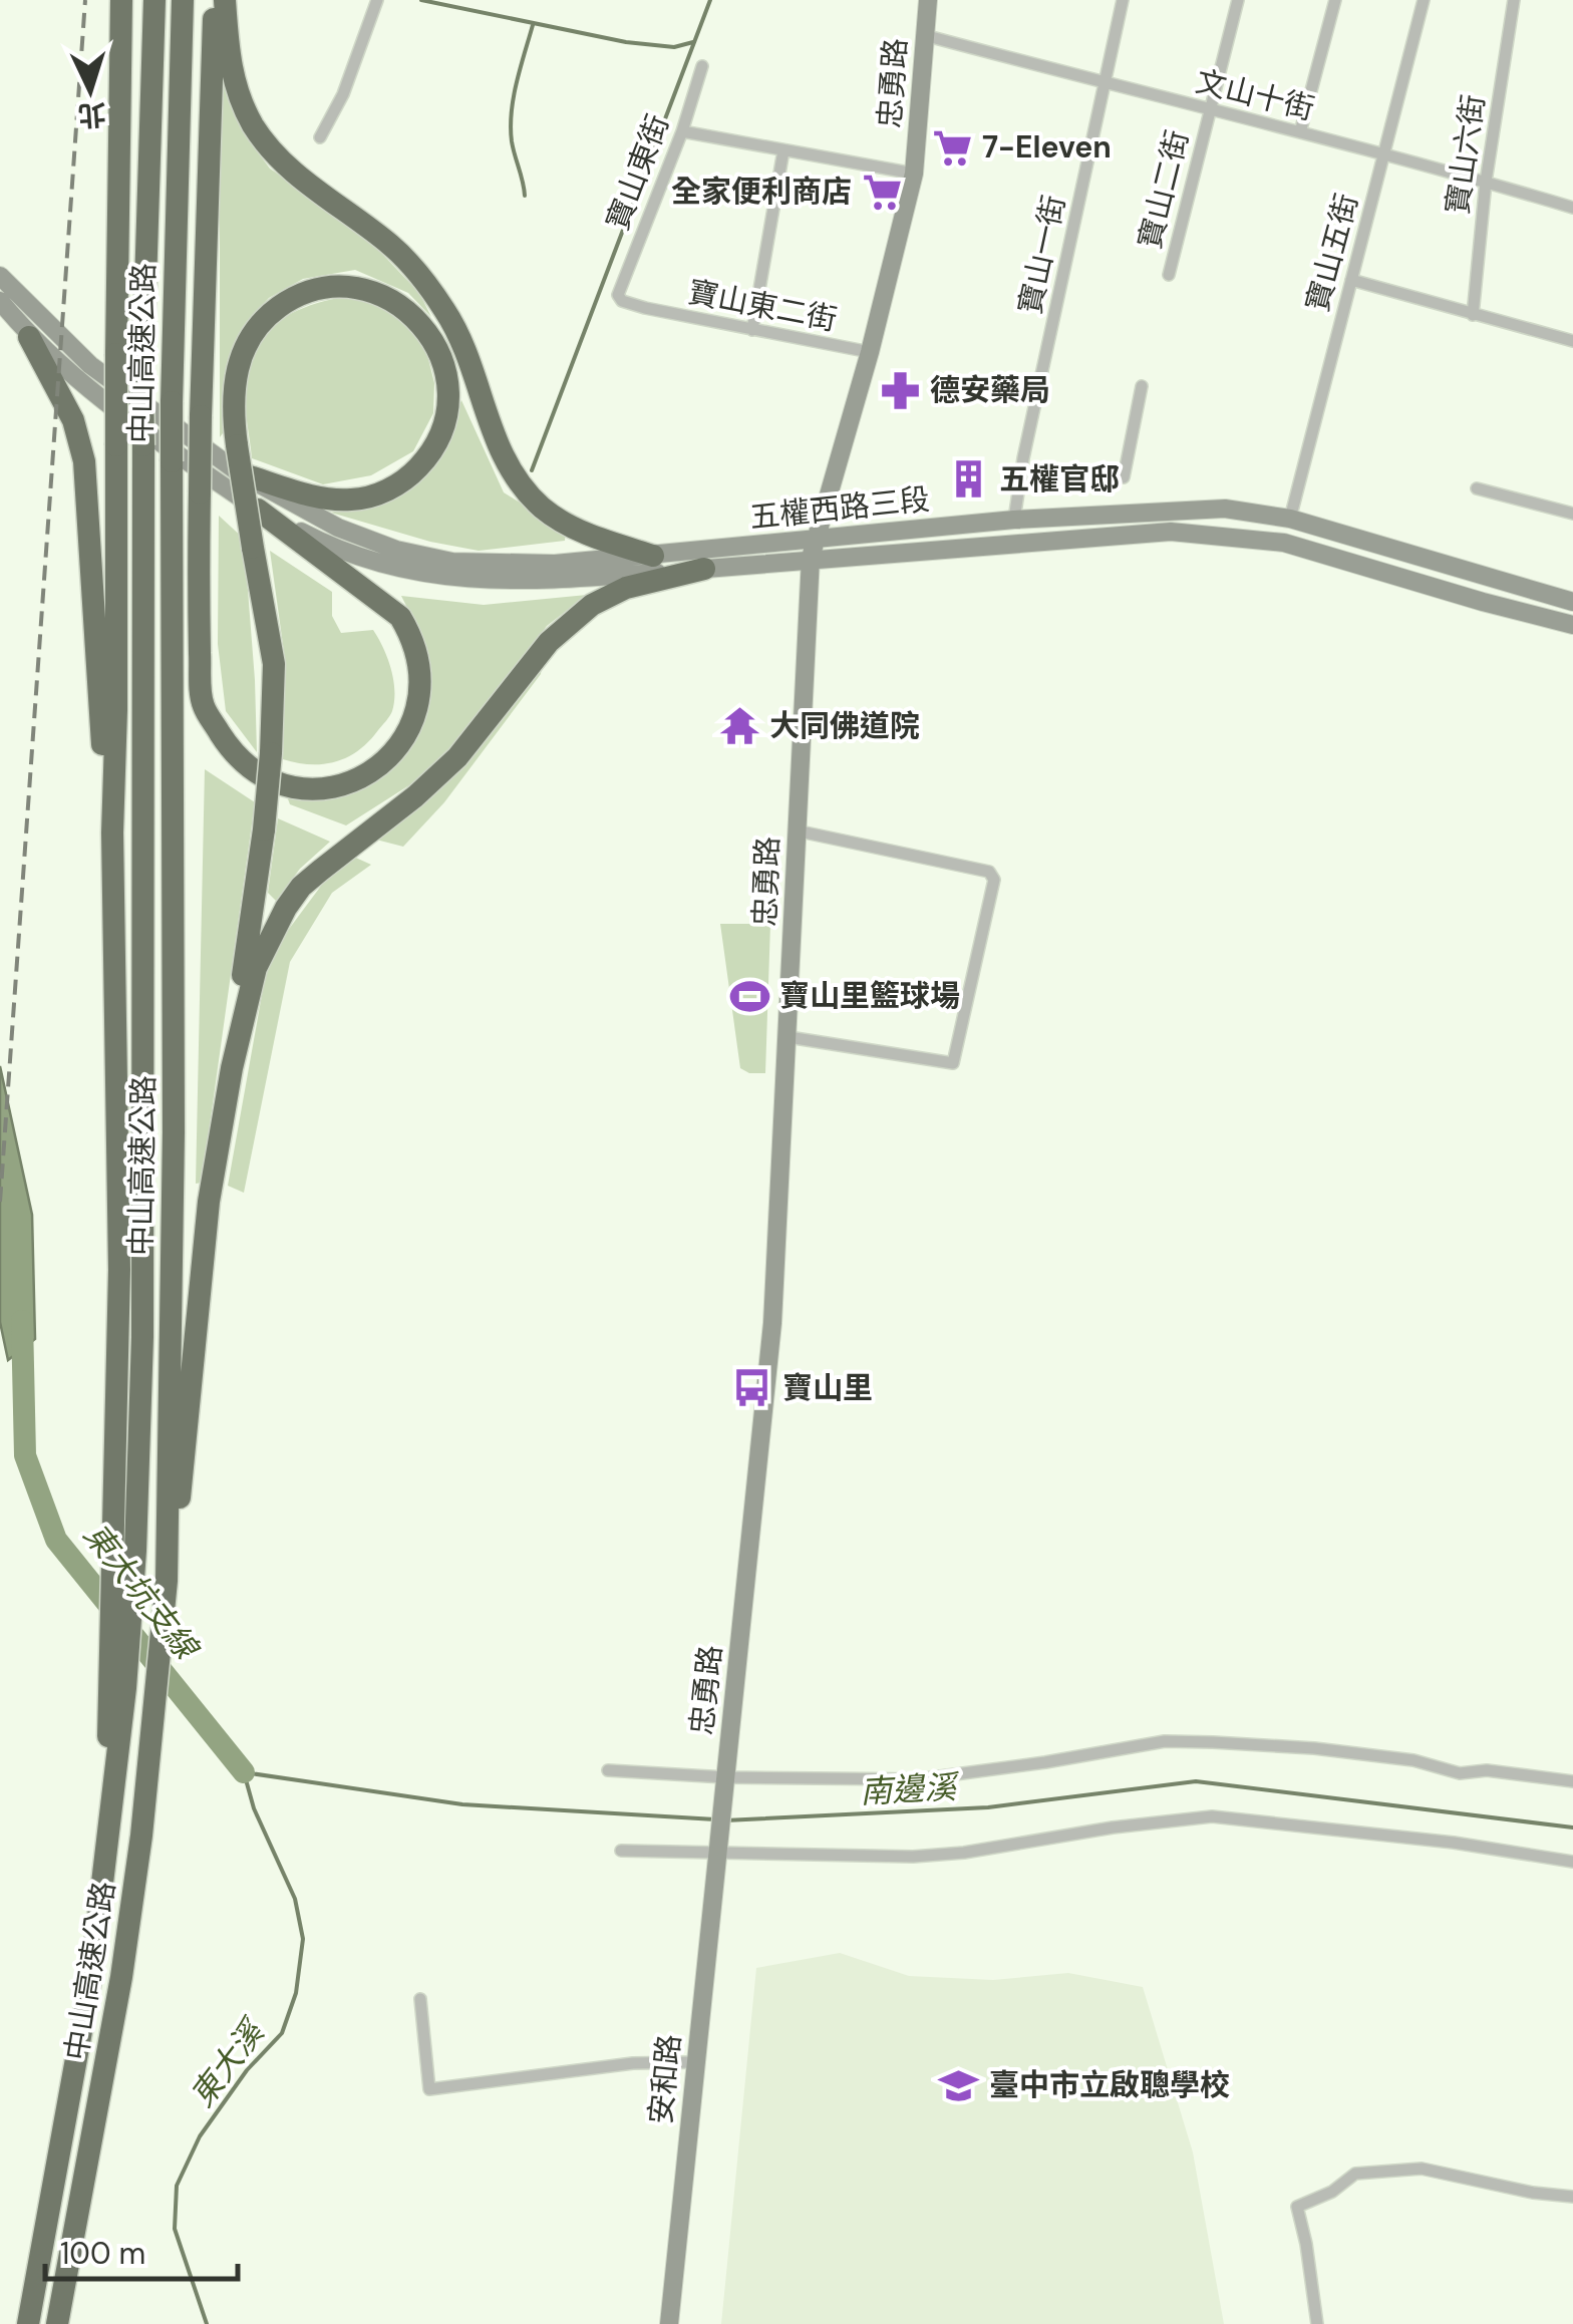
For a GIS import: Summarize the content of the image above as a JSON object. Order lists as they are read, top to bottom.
{
  "streets": {
    "highway": ["中山高速公路"],
    "main road": ["忠勇路", "五權西路三段", "安和路"],
    "street": [
      "文山十街",
      "寶山六街",
      "寶山東街",
      "寶山二街",
      "寶山五街",
      "寶山一街",
      "寶山東二街"
    ]
  },
  "crossings": [
    ["忠勇路", "文山十街"],
    ["忠勇路", "寶山東二街"],
    ["忠勇路", "五權西路三段"],
    ["忠勇路", "安和路"],
    ["文山十街", "寶山六街"],
    ["文山十街", "寶山二街"],
    ["文山十街", "寶山五街"],
    ["文山十街", "寶山一街"],
    ["寶山東街", "寶山東二街"],
    ["寶山五街", "五權西路三段"],
    ["寶山一街", "五權西路三段"]
  ],
  "water": ["東大坑支線", "南邊溪", "東大溪"],
  "places": {
    "supermarket": ["7-Eleven", "全家便利商店"],
    "pharmacy": ["德安藥局"],
    "building": ["五權官邸"],
    "temple": ["大同佛道院"],
    "sports": ["寶山里籃球場"],
    "bus stop": ["寶山里"],
    "school or university": ["臺中市立啟聰學校"]
  },
  "scale_bar": "100 m",
  "north": "bottom"
}
